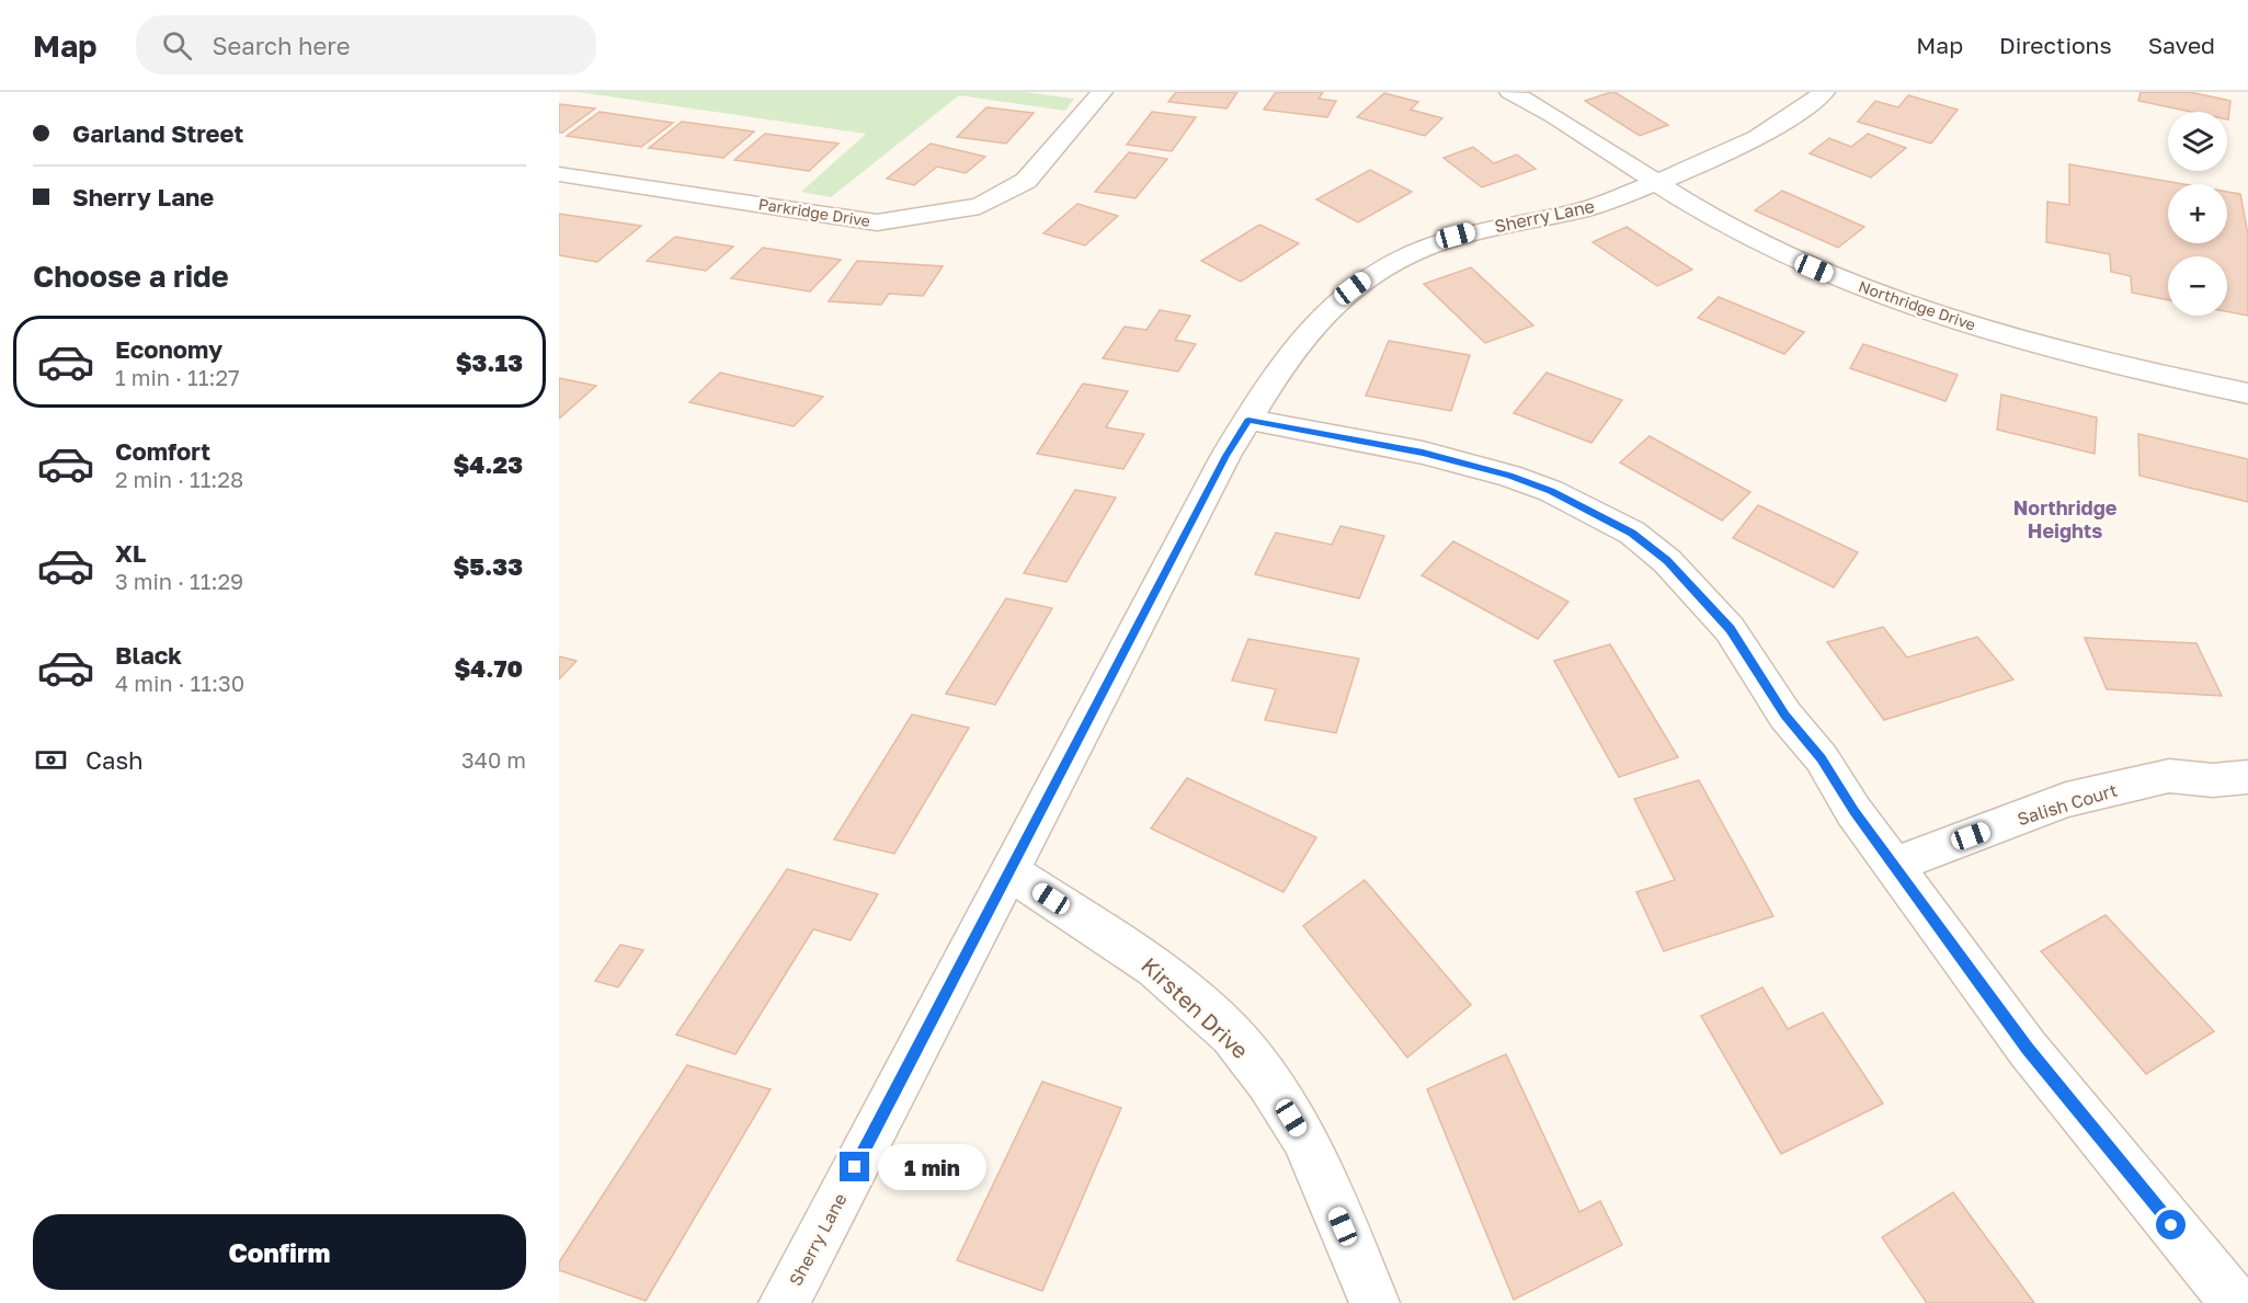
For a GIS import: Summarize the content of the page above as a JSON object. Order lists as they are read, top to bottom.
{
  "streets": {
    "street": [
      "Parkridge Drive",
      "Sherry Lane",
      "Northridge Drive",
      "Salish Court",
      "Kirsten Drive"
    ]
  },
  "crossings": [
    ["Sherry Lane", "Northridge Drive"],
    ["Sherry Lane", "Kirsten Drive"]
  ],
  "districts": ["Northridge Heights"],
  "page": {
    "header": "Map",
    "search": "Search here",
    "nav": ["Map", "Directions", "Saved"],
    "banner": ["Garland Street", "Sherry Lane"],
    "map_buttons": ["+", "−"],
    "heading": "Choose a ride",
    "list": [
      {
        "name": "Economy",
        "note": "1 min · 11:27",
        "value": "$3.13"
      },
      {
        "name": "Comfort",
        "note": "2 min · 11:28",
        "value": "$4.23"
      },
      {
        "name": "XL",
        "note": "3 min · 11:29",
        "value": "$5.33"
      },
      {
        "name": "Black",
        "note": "4 min · 11:30",
        "value": "$4.70"
      }
    ],
    "pay": ["Cash", "340 m"],
    "bubble": "1 min",
    "buttons": "Confirm"
  }
}
